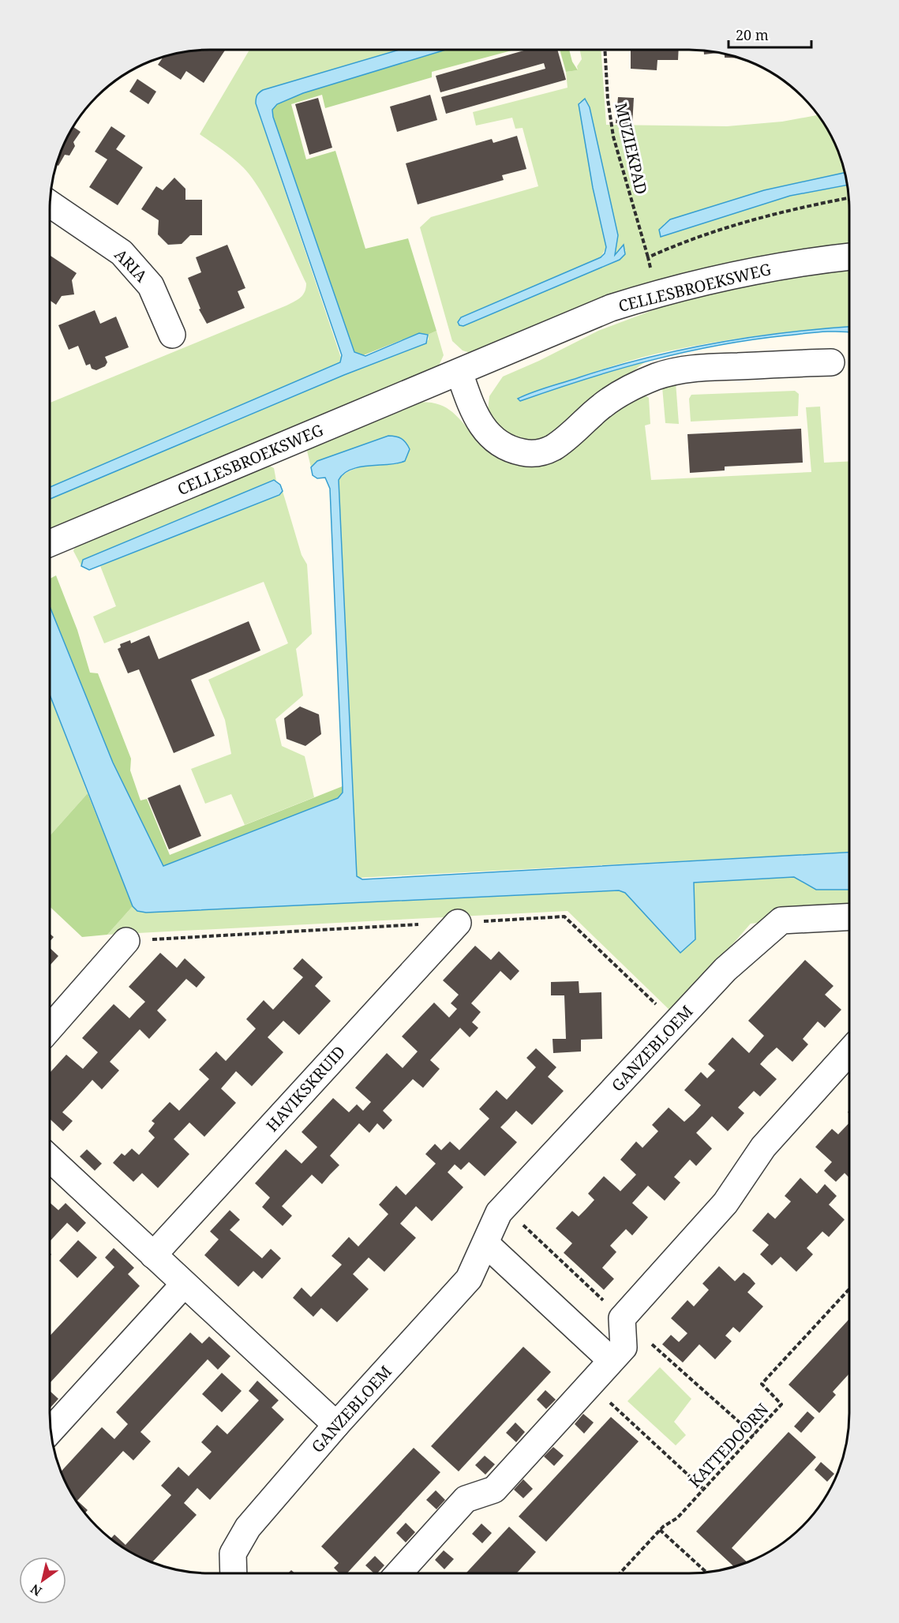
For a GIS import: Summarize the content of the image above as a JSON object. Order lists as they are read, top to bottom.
{
  "streets": {
    "street": [
      "ARIA",
      "CELLESBROEKSWEG",
      "GANZEBLOEM",
      "HAVIKSKRUID"
    ],
    "path": ["MUZIEKPAD", "KATTEDOORN"]
  },
  "crossings": [
    ["MUZIEKPAD", "CELLESBROEKSWEG"]
  ],
  "scale_bar": "20 m",
  "north": "bottom left"
}
